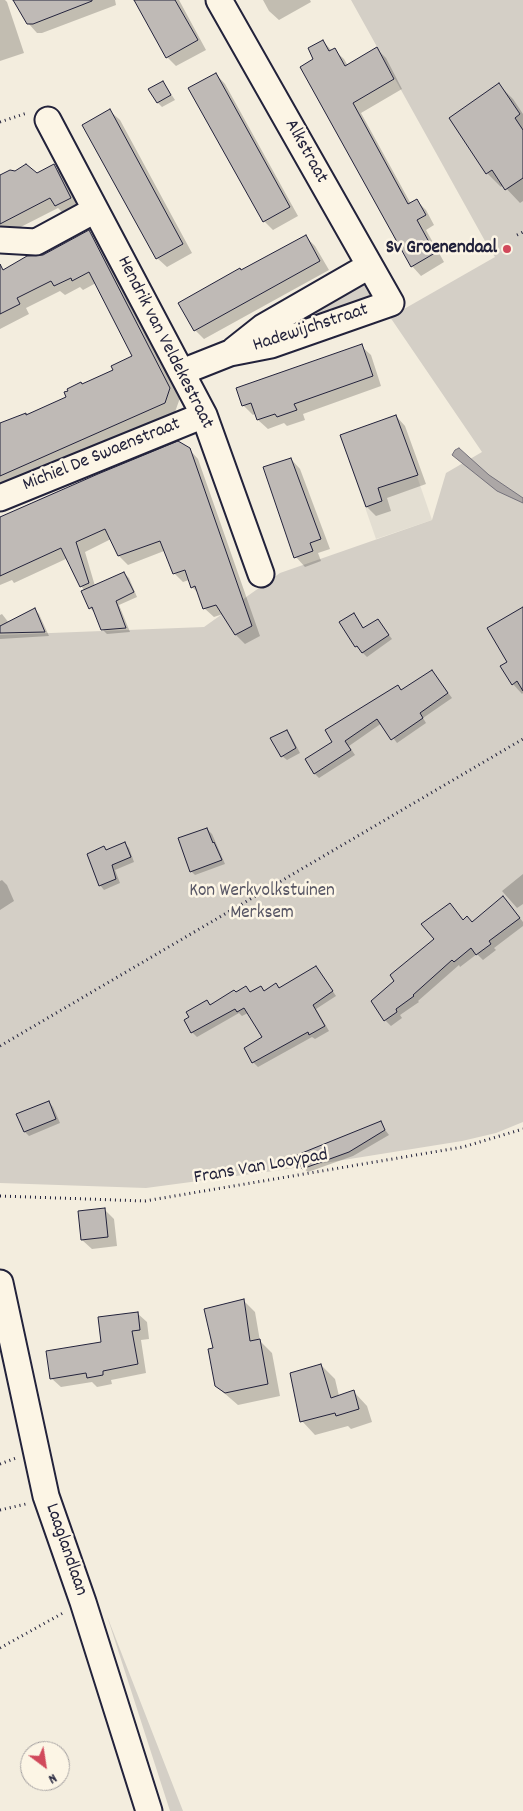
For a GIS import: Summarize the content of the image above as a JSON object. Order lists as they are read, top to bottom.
{
  "streets": {
    "street": [
      "Alkstraat",
      "Hadewijchstraat",
      "Hendrik van Veldekestraat",
      "Michiel De Swaenstraat",
      "Laaglandlaan"
    ],
    "path": ["Frans Van Looypad"]
  },
  "crossings": [
    ["Alkstraat", "Hadewijchstraat"],
    ["Hadewijchstraat", "Hendrik van Veldekestraat"],
    ["Hendrik van Veldekestraat", "Michiel De Swaenstraat"]
  ],
  "parks": ["Kon Werkvolkstuinen Merksem"],
  "places": ["Sv Groenendaal"],
  "north": "bottom right"
}
